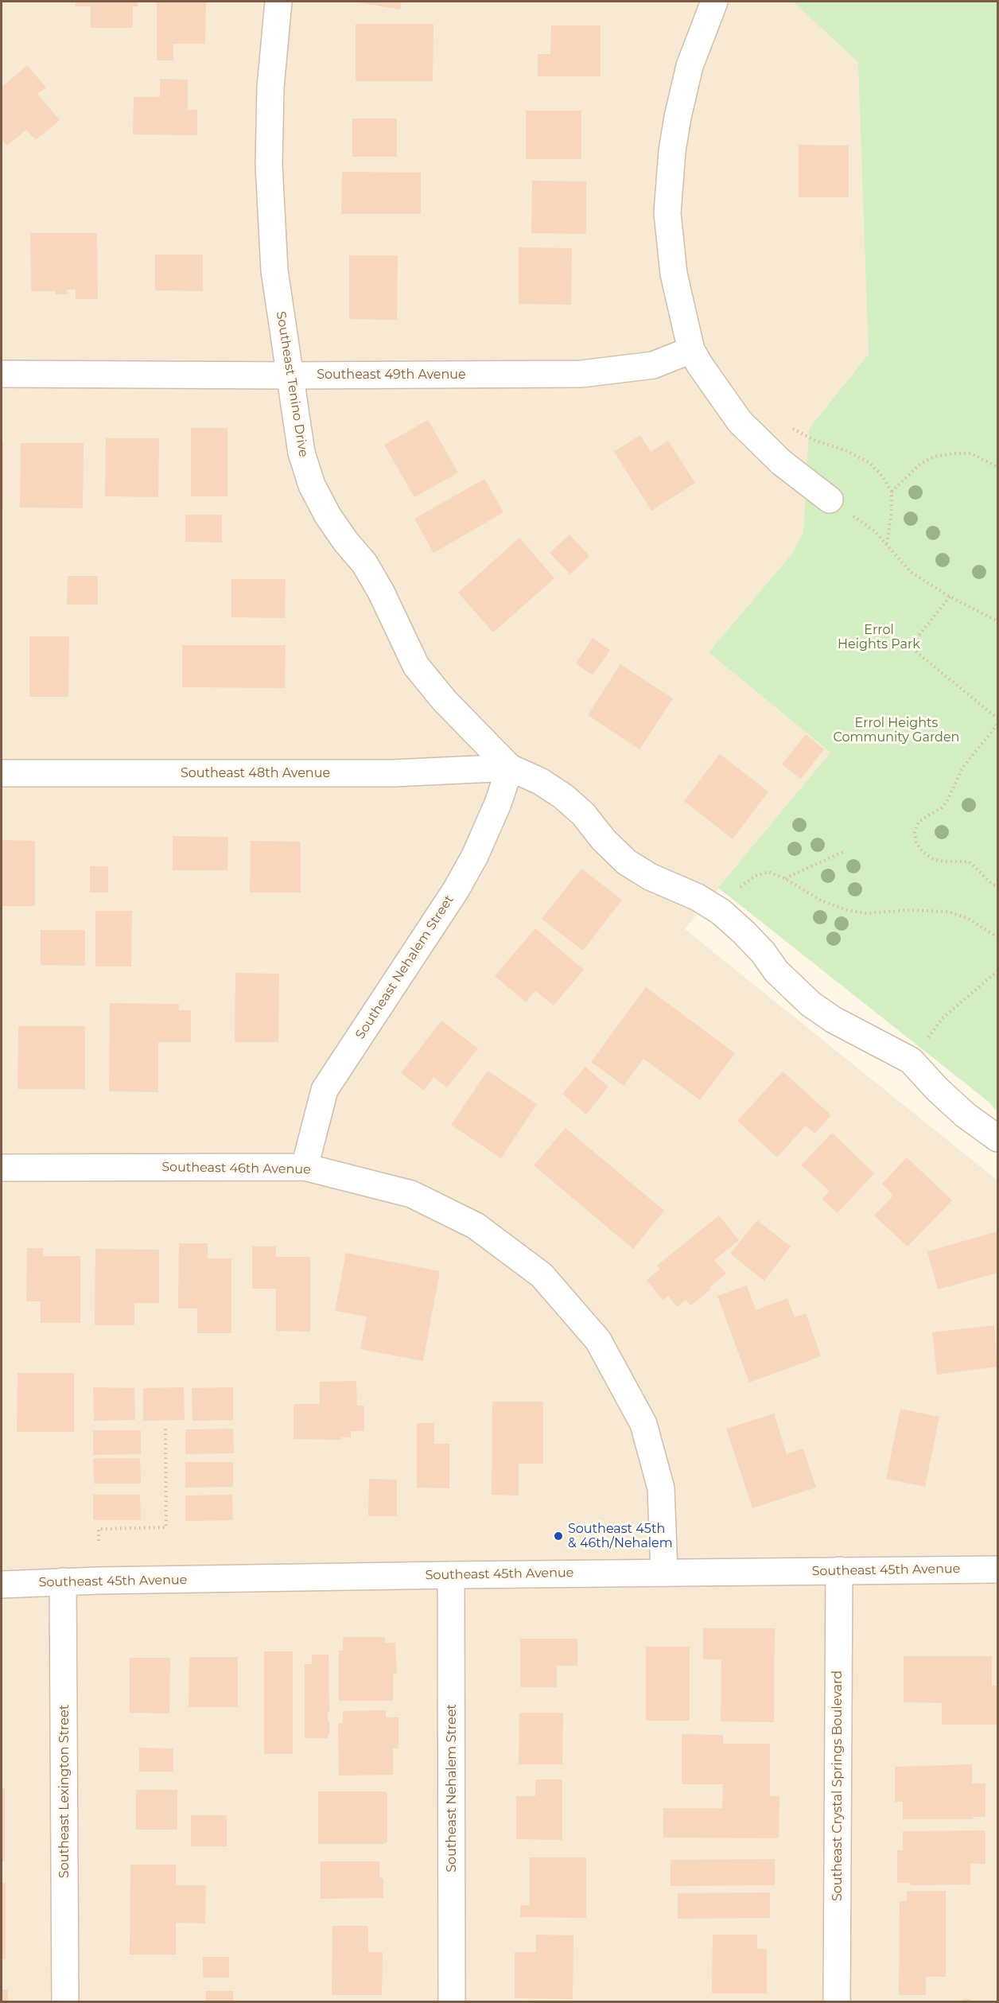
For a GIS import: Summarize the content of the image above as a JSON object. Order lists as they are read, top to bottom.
{
  "streets": {
    "street": [
      "Southeast 49th Avenue",
      "Southeast Tenino Drive",
      "Southeast 48th Avenue",
      "Southeast Nehalem Street",
      "Southeast 46th Avenue",
      "Southeast 45th Avenue",
      "Southeast Crystal Springs Boulevard",
      "Southeast Lexington Street"
    ]
  },
  "crossings": [
    ["Southeast 49th Avenue", "Southeast Tenino Drive"],
    ["Southeast Tenino Drive", "Southeast 48th Avenue"],
    ["Southeast Tenino Drive", "Southeast Nehalem Street"],
    ["Southeast 48th Avenue", "Southeast Nehalem Street"],
    ["Southeast Nehalem Street", "Southeast 46th Avenue"],
    ["Southeast Nehalem Street", "Southeast 45th Avenue"],
    ["Southeast 46th Avenue", "Southeast 45th Avenue"],
    ["Southeast 45th Avenue", "Southeast Crystal Springs Boulevard"],
    ["Southeast 45th Avenue", "Southeast Lexington Street"]
  ],
  "parks": ["Errol Heights Park", "Errol Heights Community Garden"],
  "places": ["Southeast 45th & 46th/Nehalem"]
}
